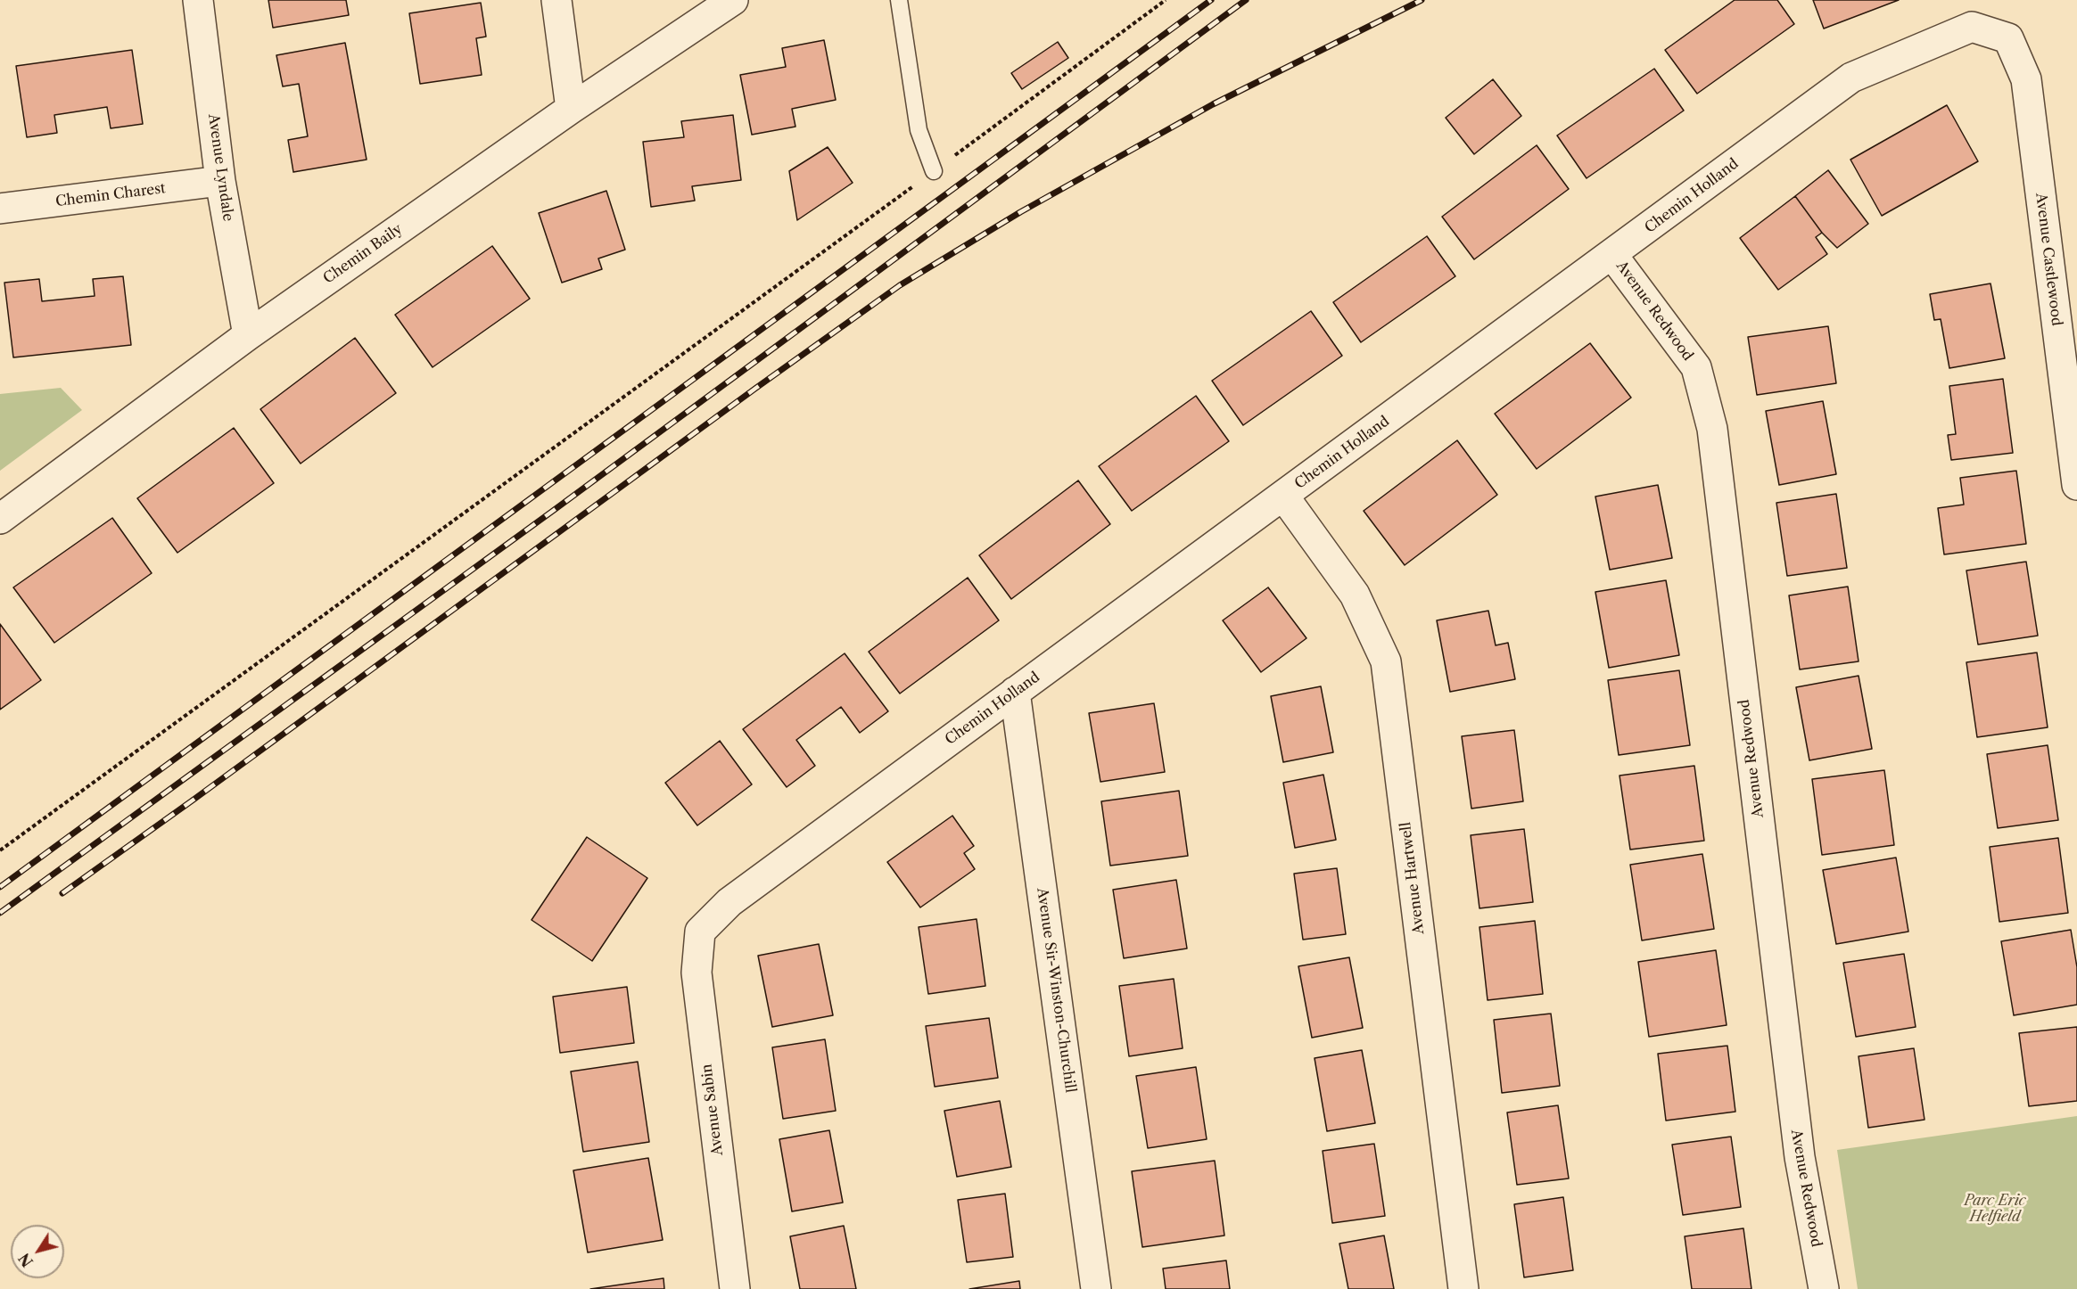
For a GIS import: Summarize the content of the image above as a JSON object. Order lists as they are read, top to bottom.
{
  "streets": {
    "street": [
      "Avenue Lyndale",
      "Chemin Charest",
      "Chemin Holland",
      "Chemin Baily",
      "Avenue Castlewood",
      "Avenue Redwood",
      "Avenue Hartwell",
      "Avenue Sir-Winston-Churchill",
      "Avenue Sabin"
    ]
  },
  "crossings": [
    ["Avenue Lyndale", "Chemin Charest"],
    ["Avenue Lyndale", "Chemin Baily"],
    ["Chemin Holland", "Avenue Castlewood"],
    ["Chemin Holland", "Avenue Redwood"],
    ["Chemin Holland", "Avenue Hartwell"],
    ["Chemin Holland", "Avenue Sir-Winston-Churchill"],
    ["Chemin Holland", "Avenue Sabin"]
  ],
  "parks": ["Parc Eric Helfield"],
  "north": "bottom left"
}
